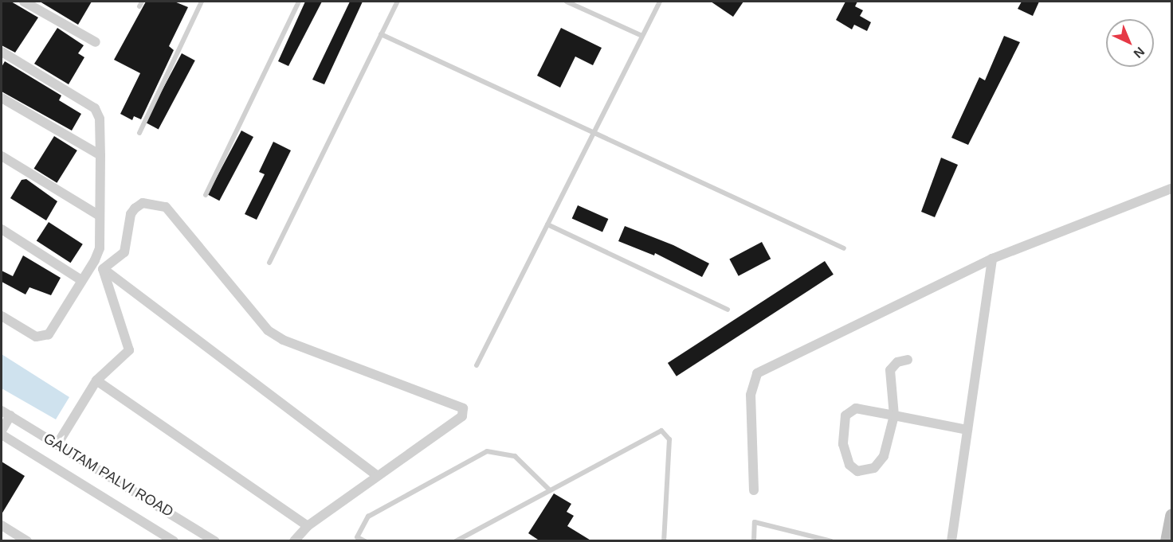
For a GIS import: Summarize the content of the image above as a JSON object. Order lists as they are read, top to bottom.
{
  "streets": {
    "street": ["GAUTAM PALVI ROAD"]
  },
  "north": "bottom right"
}
